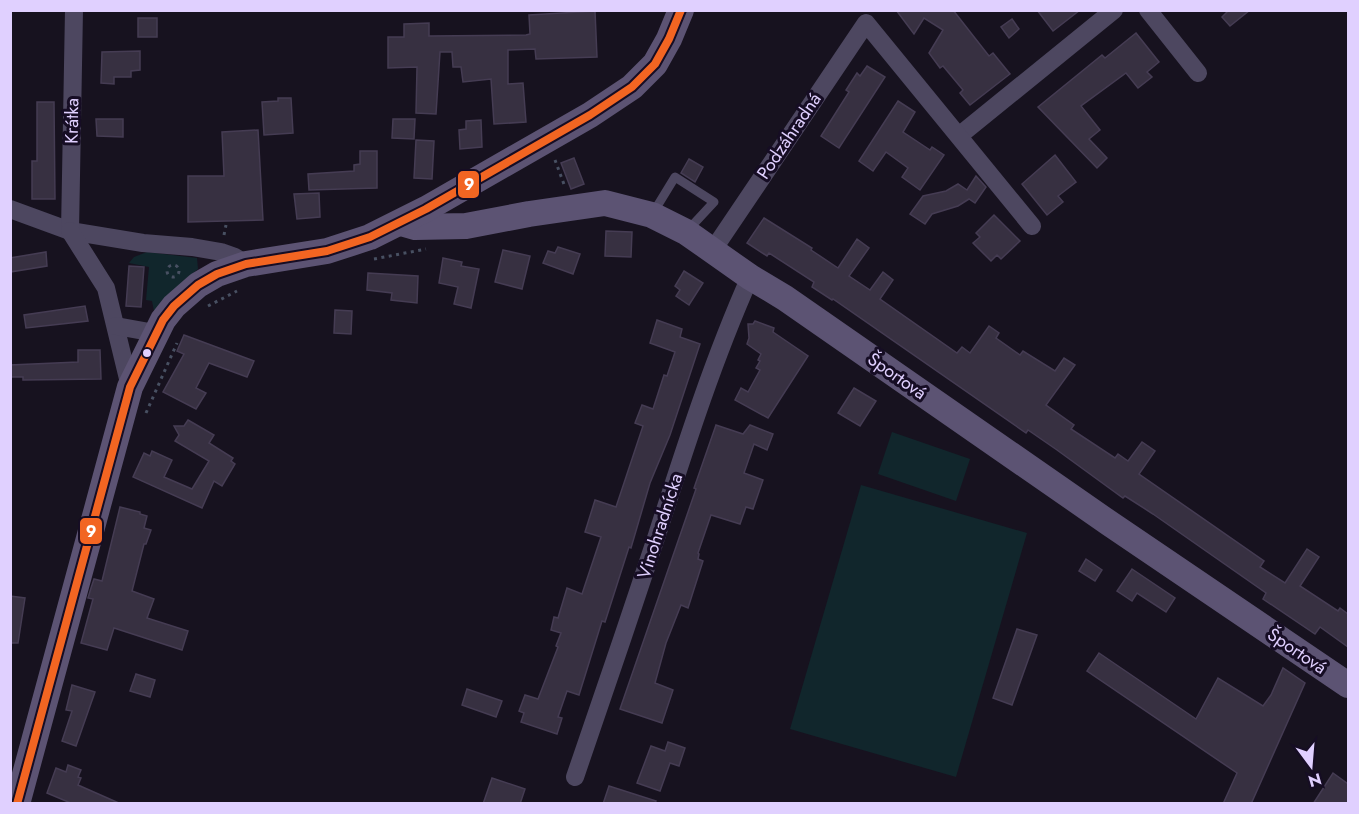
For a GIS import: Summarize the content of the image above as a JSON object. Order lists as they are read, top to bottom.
{
  "streets": {
    "main road": ["Športová"],
    "street": ["Krátka", "Podzáhradná", "Vinohradnícka"]
  },
  "crossings": [
    ["Podzáhradná", "Športová"],
    ["Športová", "Vinohradnícka"]
  ],
  "lines": ["transit line 9"],
  "north": "bottom"
}
